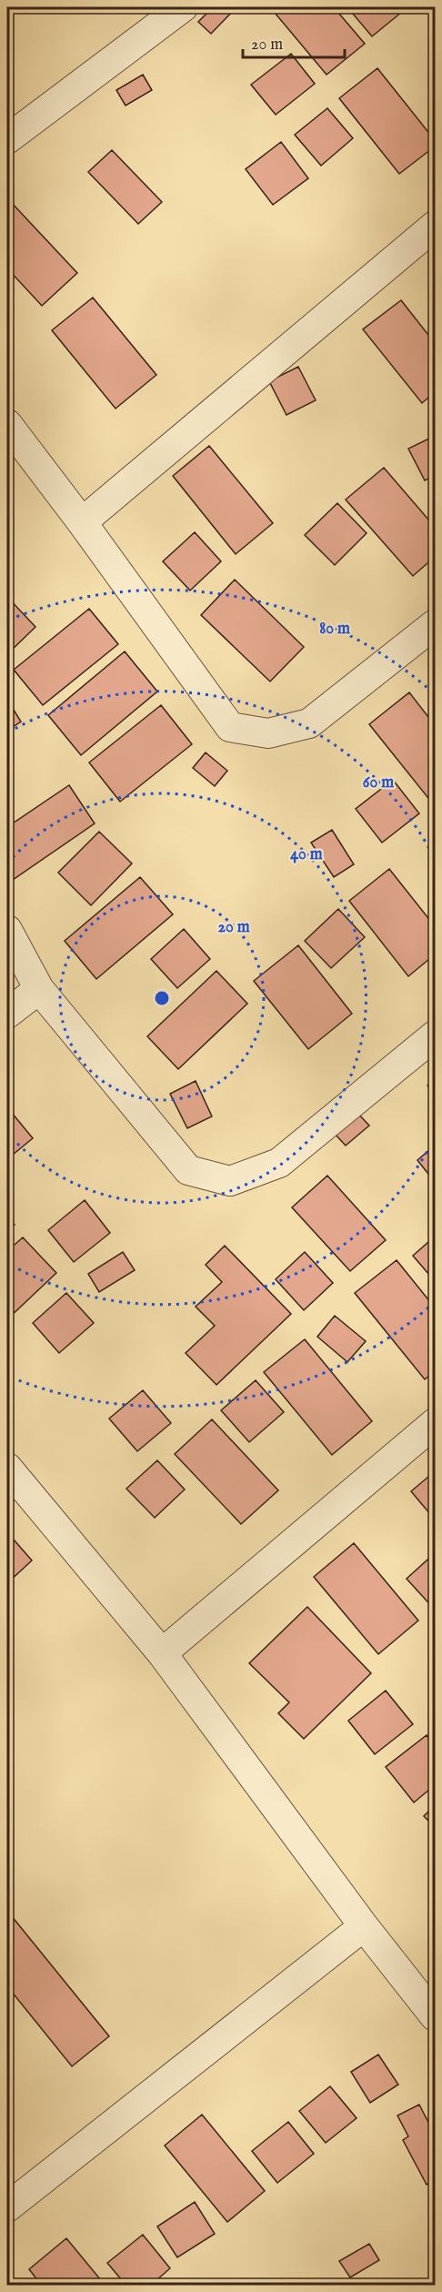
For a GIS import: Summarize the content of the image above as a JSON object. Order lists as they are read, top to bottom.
{
  "scale_bar": "20 m",
  "rings": [
    "80 m",
    "60 m",
    "40 m",
    "20 m"
  ]
}
